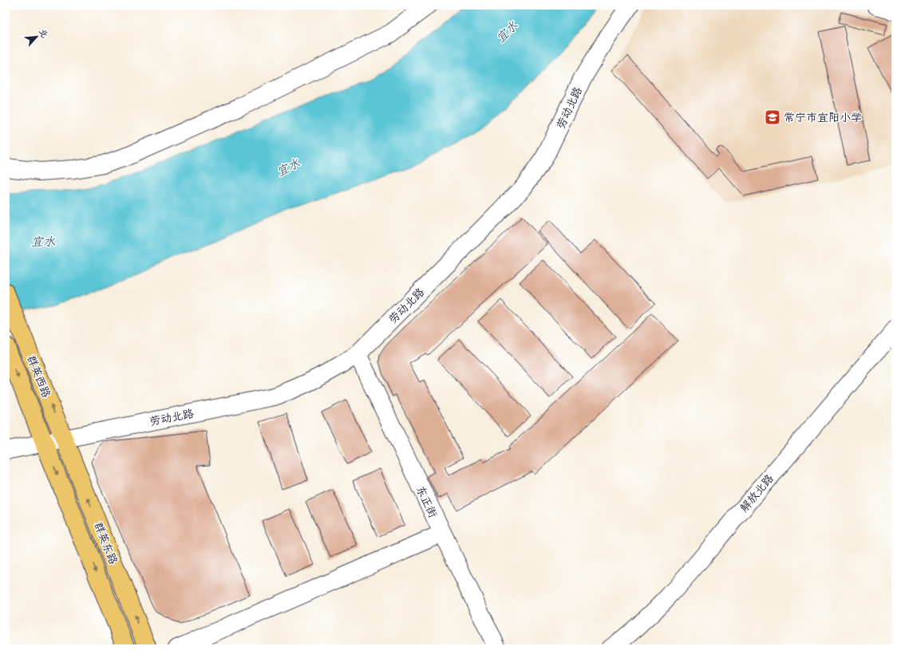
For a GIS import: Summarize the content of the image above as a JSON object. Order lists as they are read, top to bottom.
{
  "streets": {
    "main road": ["群英西路", "群英东路"],
    "street": ["劳动北路", "解放北路", "东正街"]
  },
  "crossings": [
    ["劳动北路", "群英西路"],
    ["劳动北路", "东正街"],
    ["劳动北路", "群英东路"],
    ["群英西路", "群英东路"]
  ],
  "water": ["宜水"],
  "places": {
    "school or university": ["常宁市宜阳小学"]
  },
  "north": "top right"
}
